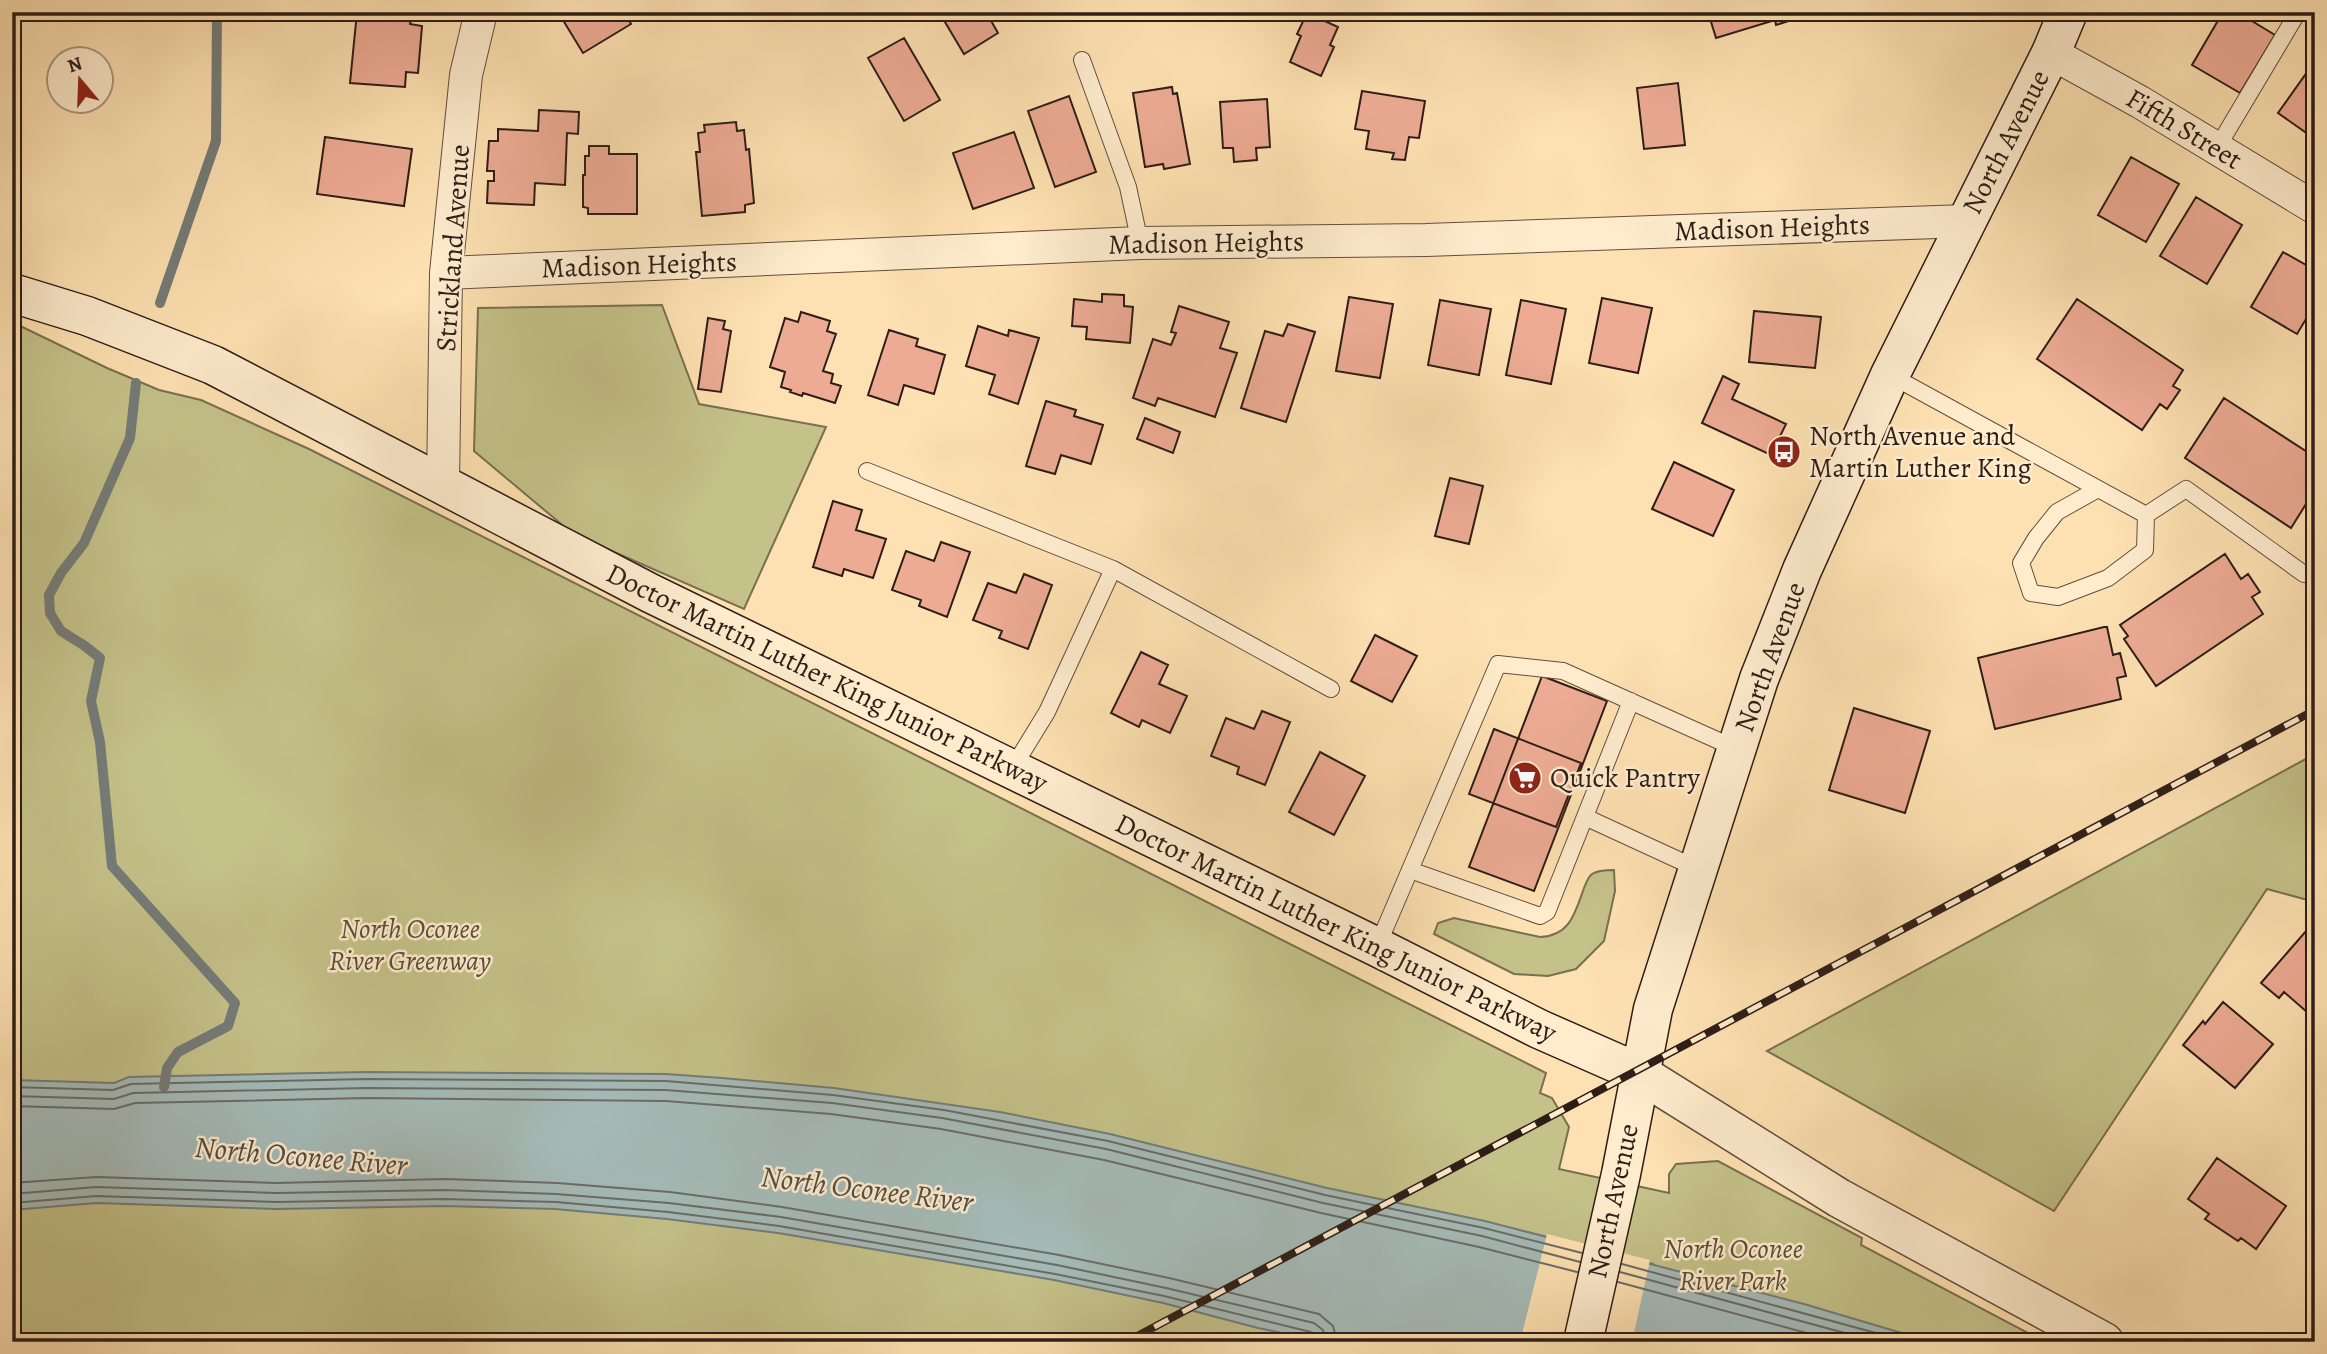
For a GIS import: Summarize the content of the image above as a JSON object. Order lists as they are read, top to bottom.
{
  "streets": {
    "main road": ["North Avenue", "Doctor Martin Luther King Junior Parkway"],
    "street": ["Fifth Street", "Madison Heights", "Strickland Avenue"]
  },
  "crossings": [
    ["Fifth Street", "North Avenue"],
    ["North Avenue", "Madison Heights"],
    ["North Avenue", "Doctor Martin Luther King Junior Parkway"],
    ["Madison Heights", "Strickland Avenue"],
    ["Strickland Avenue", "Doctor Martin Luther King Junior Parkway"]
  ],
  "water": ["North Oconee River"],
  "parks": ["North Oconee River Greenway", "North Oconee River Park"],
  "places": {
    "bus stop": ["North Avenue and Martin Luther King"],
    "supermarket": ["Quick Pantry"]
  },
  "north": "top"
}
